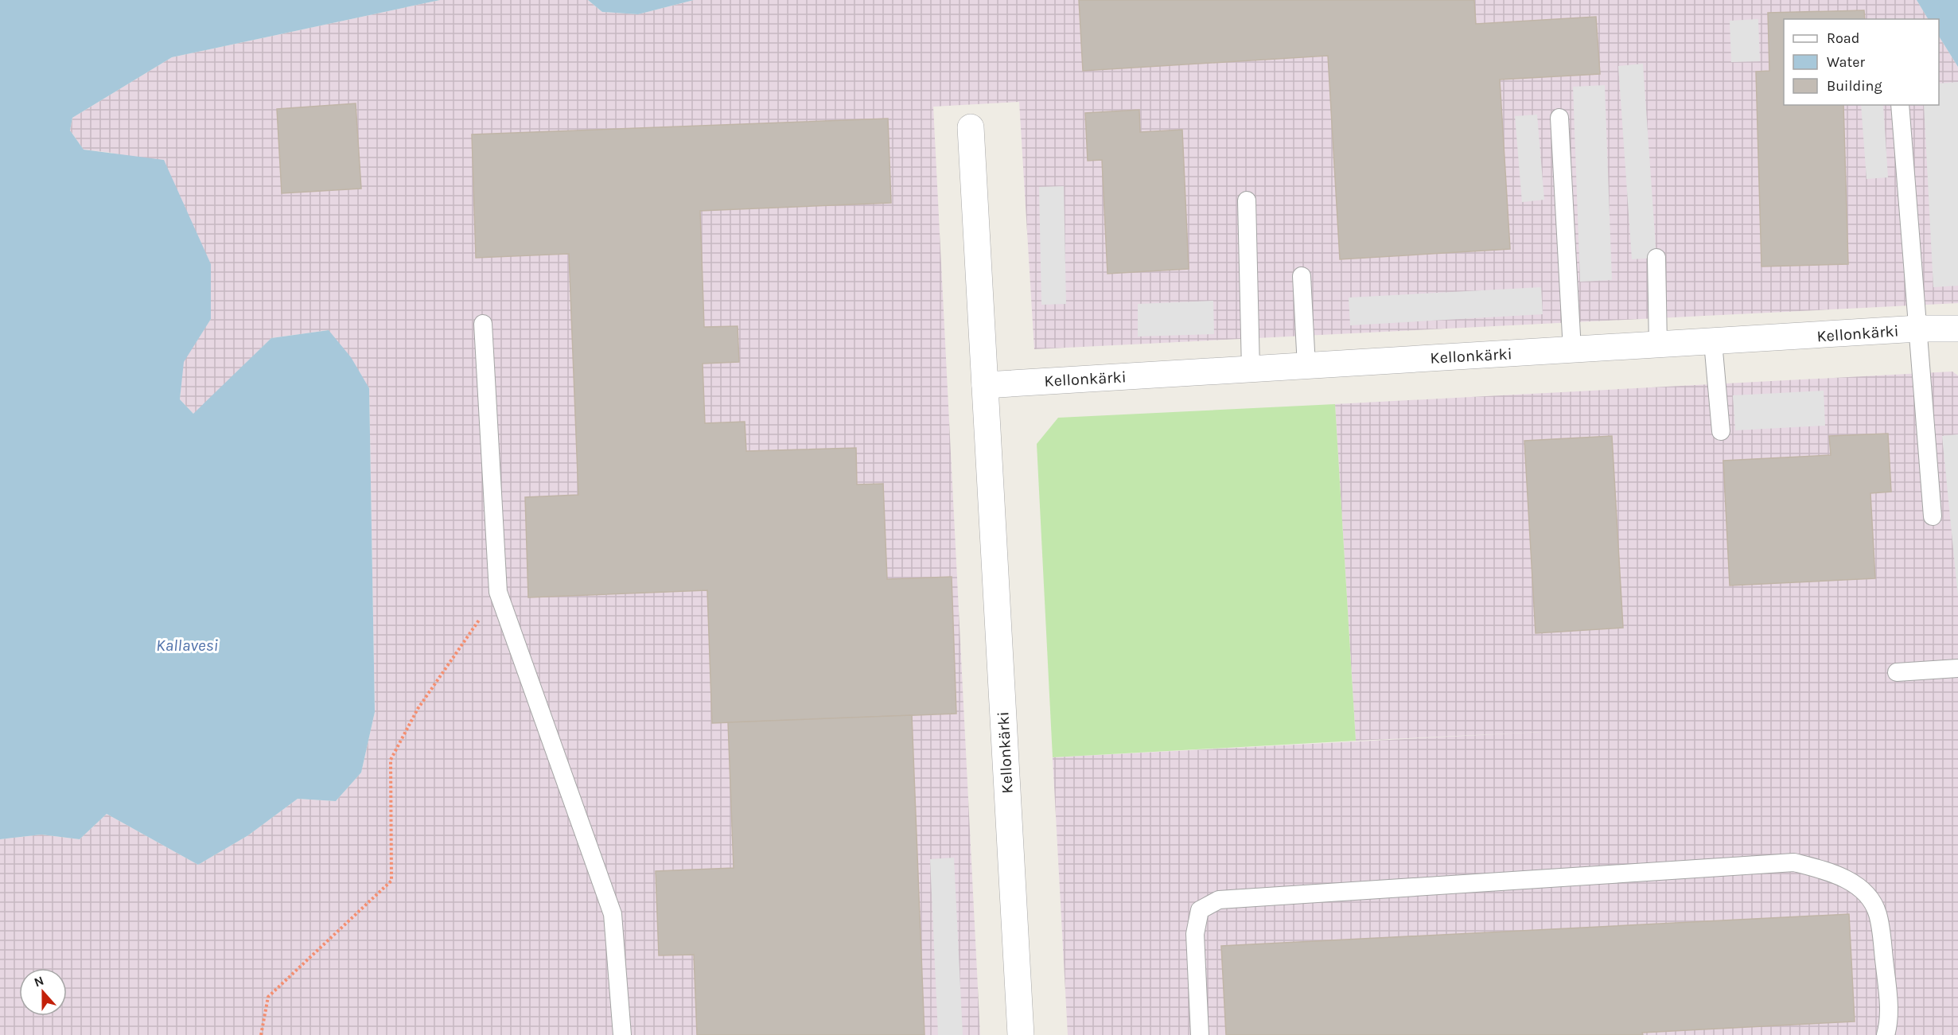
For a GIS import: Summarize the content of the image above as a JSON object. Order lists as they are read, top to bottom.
{
  "streets": {
    "street": ["Kellonkärki"]
  },
  "water": ["Kallavesi"],
  "legend": ["Road", "Water", "Building"],
  "north": "top"
}
